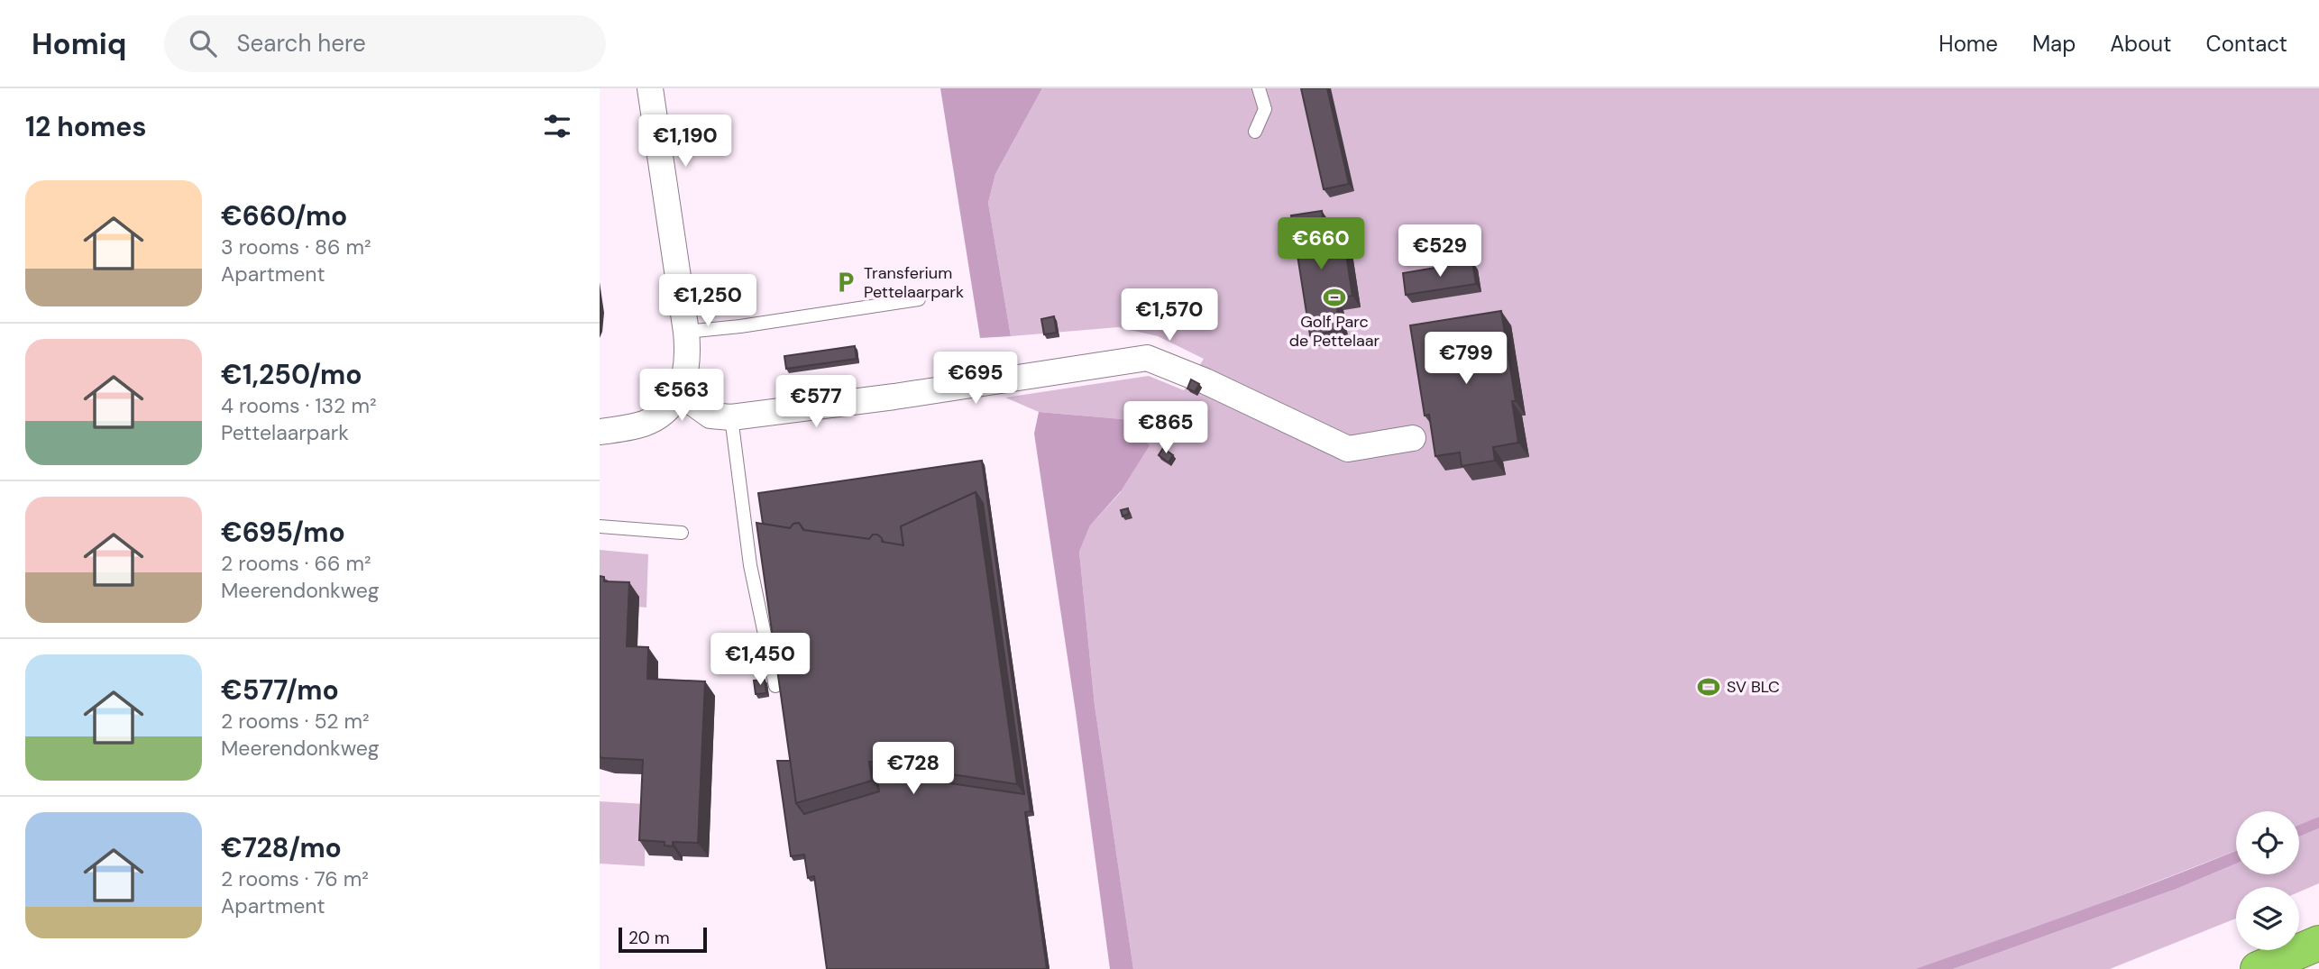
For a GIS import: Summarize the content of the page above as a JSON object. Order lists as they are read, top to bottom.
{
  "places": {
    "parking": ["Transferium Pettelaarpark"],
    "sports": ["Golf Parc de Pettelaar", "SV BLC"]
  },
  "scale_bar": "20 m",
  "page": {
    "header": "Homiq",
    "search": "Search here",
    "nav": [
      "Home",
      "Map",
      "About",
      "Contact"
    ],
    "heading": "12 homes",
    "price": [
      "€1,190",
      "€660",
      "€529",
      "€1,250",
      "€1,570",
      "€799",
      "€695",
      "€563",
      "€577",
      "€865",
      "€1,450",
      "€728"
    ],
    "list": [
      {
        "name": "€660/mo",
        "note": "3 rooms · 86 m² · Apartment"
      },
      {
        "name": "€1,250/mo",
        "note": "4 rooms · 132 m² · Pettelaarpark"
      },
      {
        "name": "€695/mo",
        "note": "2 rooms · 66 m² · Meerendonkweg"
      },
      {
        "name": "€577/mo",
        "note": "2 rooms · 52 m² · Meerendonkweg"
      },
      {
        "name": "€728/mo",
        "note": "2 rooms · 76 m² · Apartment"
      }
    ],
    "scale": "20 m"
  }
}
